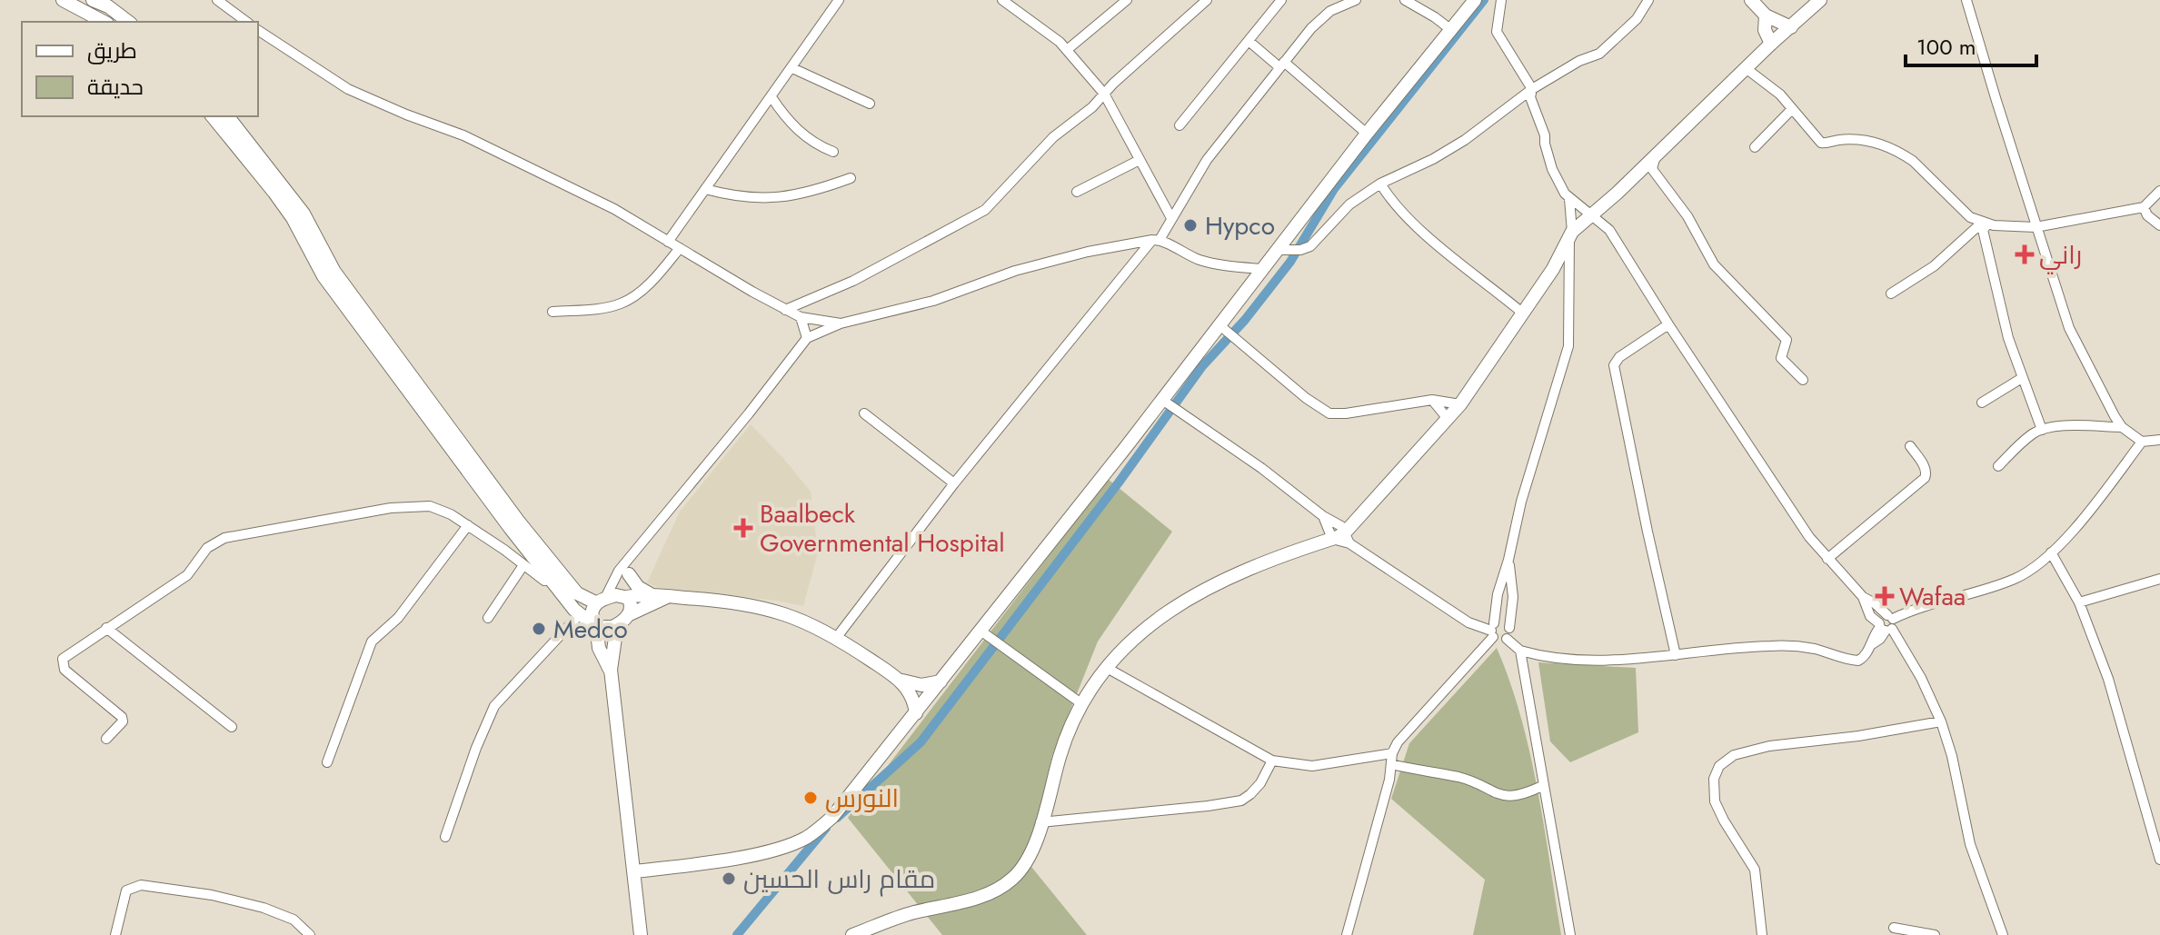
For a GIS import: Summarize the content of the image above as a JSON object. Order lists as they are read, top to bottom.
{
  "places": {
    "other": [
      "Hypco",
      "Medco",
      "النورس",
      "مقام راس الحسين"
    ],
    "health": ["راني", "Baalbeck Governmental Hospital", "Wafaa"]
  },
  "legend": ["طريق", "حديقة"],
  "scale_bar": "100 m"
}
